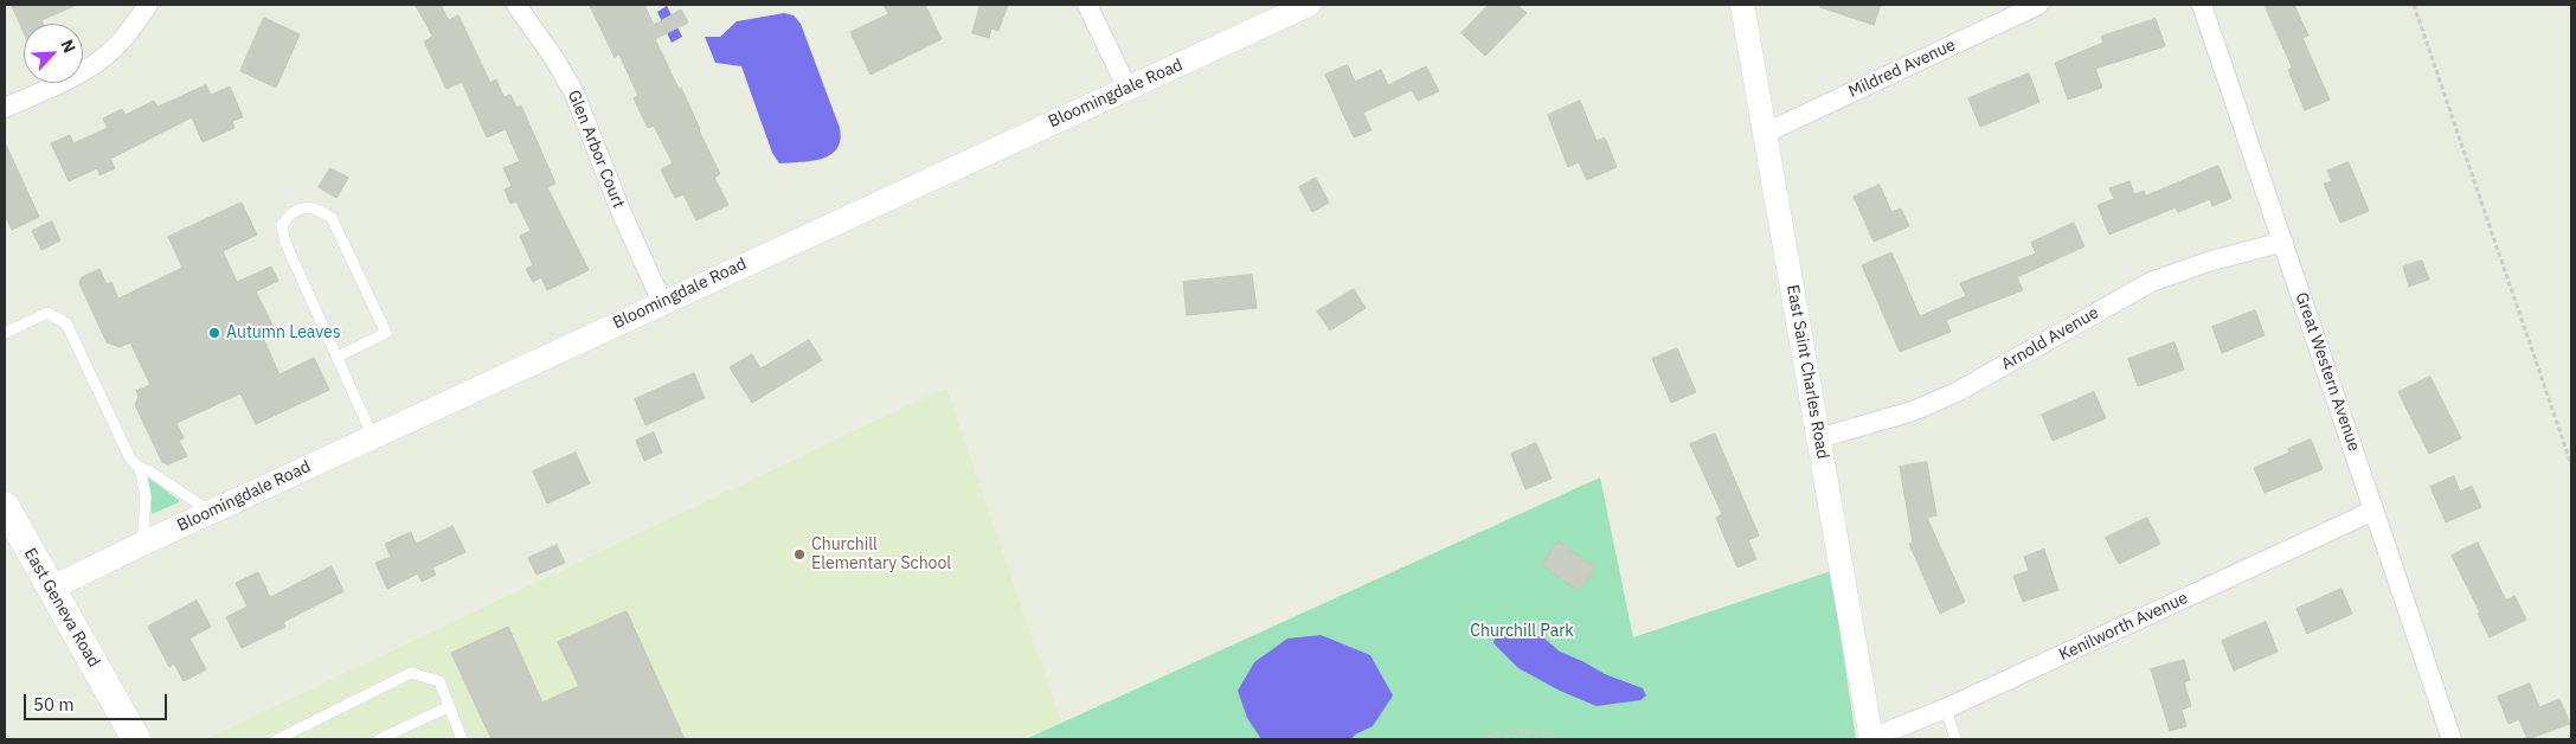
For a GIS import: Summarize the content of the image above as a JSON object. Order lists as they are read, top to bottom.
{
  "streets": {
    "main road": ["East Geneva Road"],
    "street": [
      "Mildred Avenue",
      "Bloomingdale Road",
      "Glen Arbor Court",
      "Arnold Avenue",
      "East Saint Charles Road",
      "Great Western Avenue",
      "Kenilworth Avenue"
    ]
  },
  "crossings": [
    ["Mildred Avenue", "East Saint Charles Road"],
    ["Bloomingdale Road", "Glen Arbor Court"],
    ["Bloomingdale Road", "East Geneva Road"],
    ["Arnold Avenue", "East Saint Charles Road"],
    ["Arnold Avenue", "Great Western Avenue"],
    ["East Saint Charles Road", "Kenilworth Avenue"],
    ["Great Western Avenue", "Kenilworth Avenue"]
  ],
  "parks": ["Churchill Park"],
  "places": ["Autumn Leaves", "Churchill Elementary School"],
  "scale_bar": "50 m",
  "north": "top right"
}
